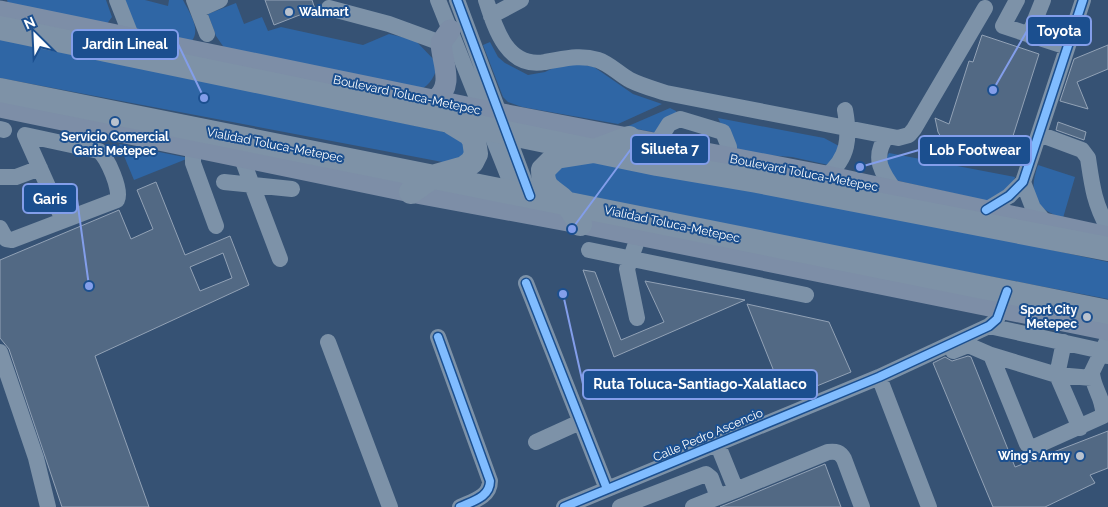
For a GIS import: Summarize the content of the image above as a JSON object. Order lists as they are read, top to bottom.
{
  "streets": {
    "highway": ["Vialidad Toluca-Metepec"],
    "main road": ["Boulevard Toluca-Metepec"],
    "street": ["Calle Pedro Ascencio"]
  },
  "crossings": [
    ["Vialidad Toluca-Metepec", "Calle Pedro Ascencio"]
  ],
  "places": [
    "Walmart",
    "Toyota",
    "Jardin Lineal",
    "Servicio Comercial Garis Metepec",
    "Lob Footwear",
    "Silueta 7",
    "Garis",
    "Ruta Toluca-Santiago-Xalatlaco",
    "Sport City Metepec",
    "Wing's Army"
  ],
  "north": "top left"
}
